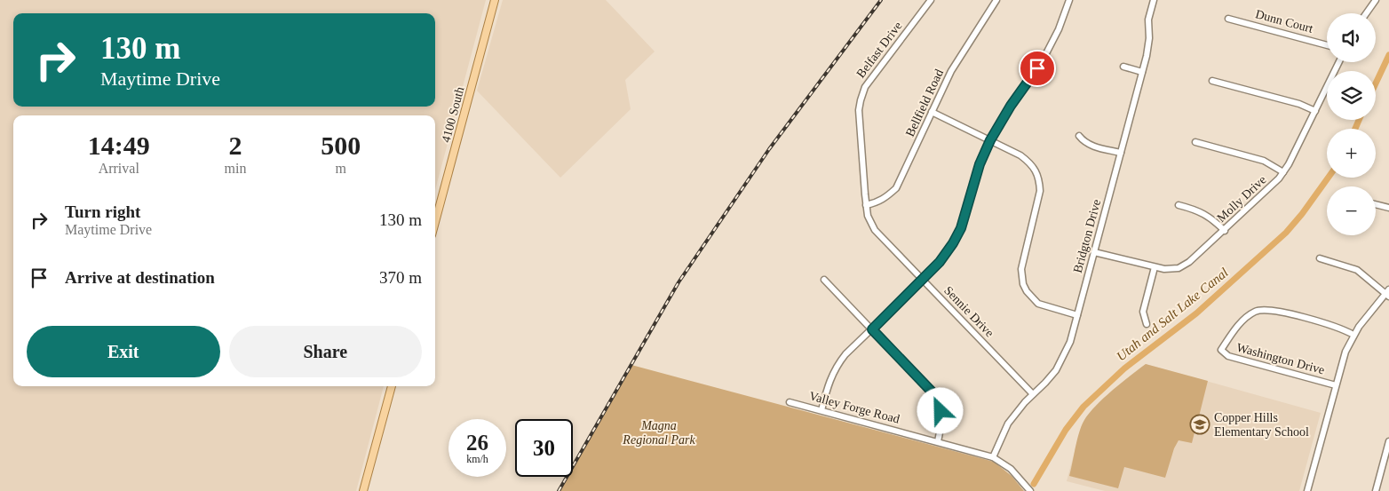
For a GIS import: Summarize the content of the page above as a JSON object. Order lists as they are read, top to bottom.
{
  "streets": {
    "main road": ["4100 South"],
    "street": [
      "Dunn Court",
      "Belfast Drive",
      "Bellfield Road",
      "Molly Drive",
      "Bridgton Drive",
      "Sennie Drive",
      "Washington Drive",
      "Valley Forge Road"
    ]
  },
  "crossings": [
    ["Belfast Drive", "Sennie Drive"],
    ["Bellfield Road", "Sennie Drive"],
    ["Molly Drive", "Bridgton Drive"],
    ["Bridgton Drive", "Sennie Drive"],
    ["Bridgton Drive", "Valley Forge Road"]
  ],
  "water": ["Utah and Salt Lake Canal"],
  "parks": ["Magna Regional Park"],
  "places": {
    "school or university": ["Copper Hills Elementary School"]
  },
  "page": {
    "map_buttons": ["+", "−"],
    "turn": ["130 m", "Maytime Drive"],
    "eta": [
      "14:49",
      "Arrival",
      "2",
      "min",
      "500",
      "m"
    ],
    "list": [
      {
        "name": "Turn right",
        "note": "Maytime Drive",
        "value": "130 m"
      },
      {
        "name": "Arrive at destination",
        "value": "370 m"
      }
    ],
    "buttons": ["Exit", "Share"],
    "speed": "26 km/h",
    "limit": "30"
  }
}
